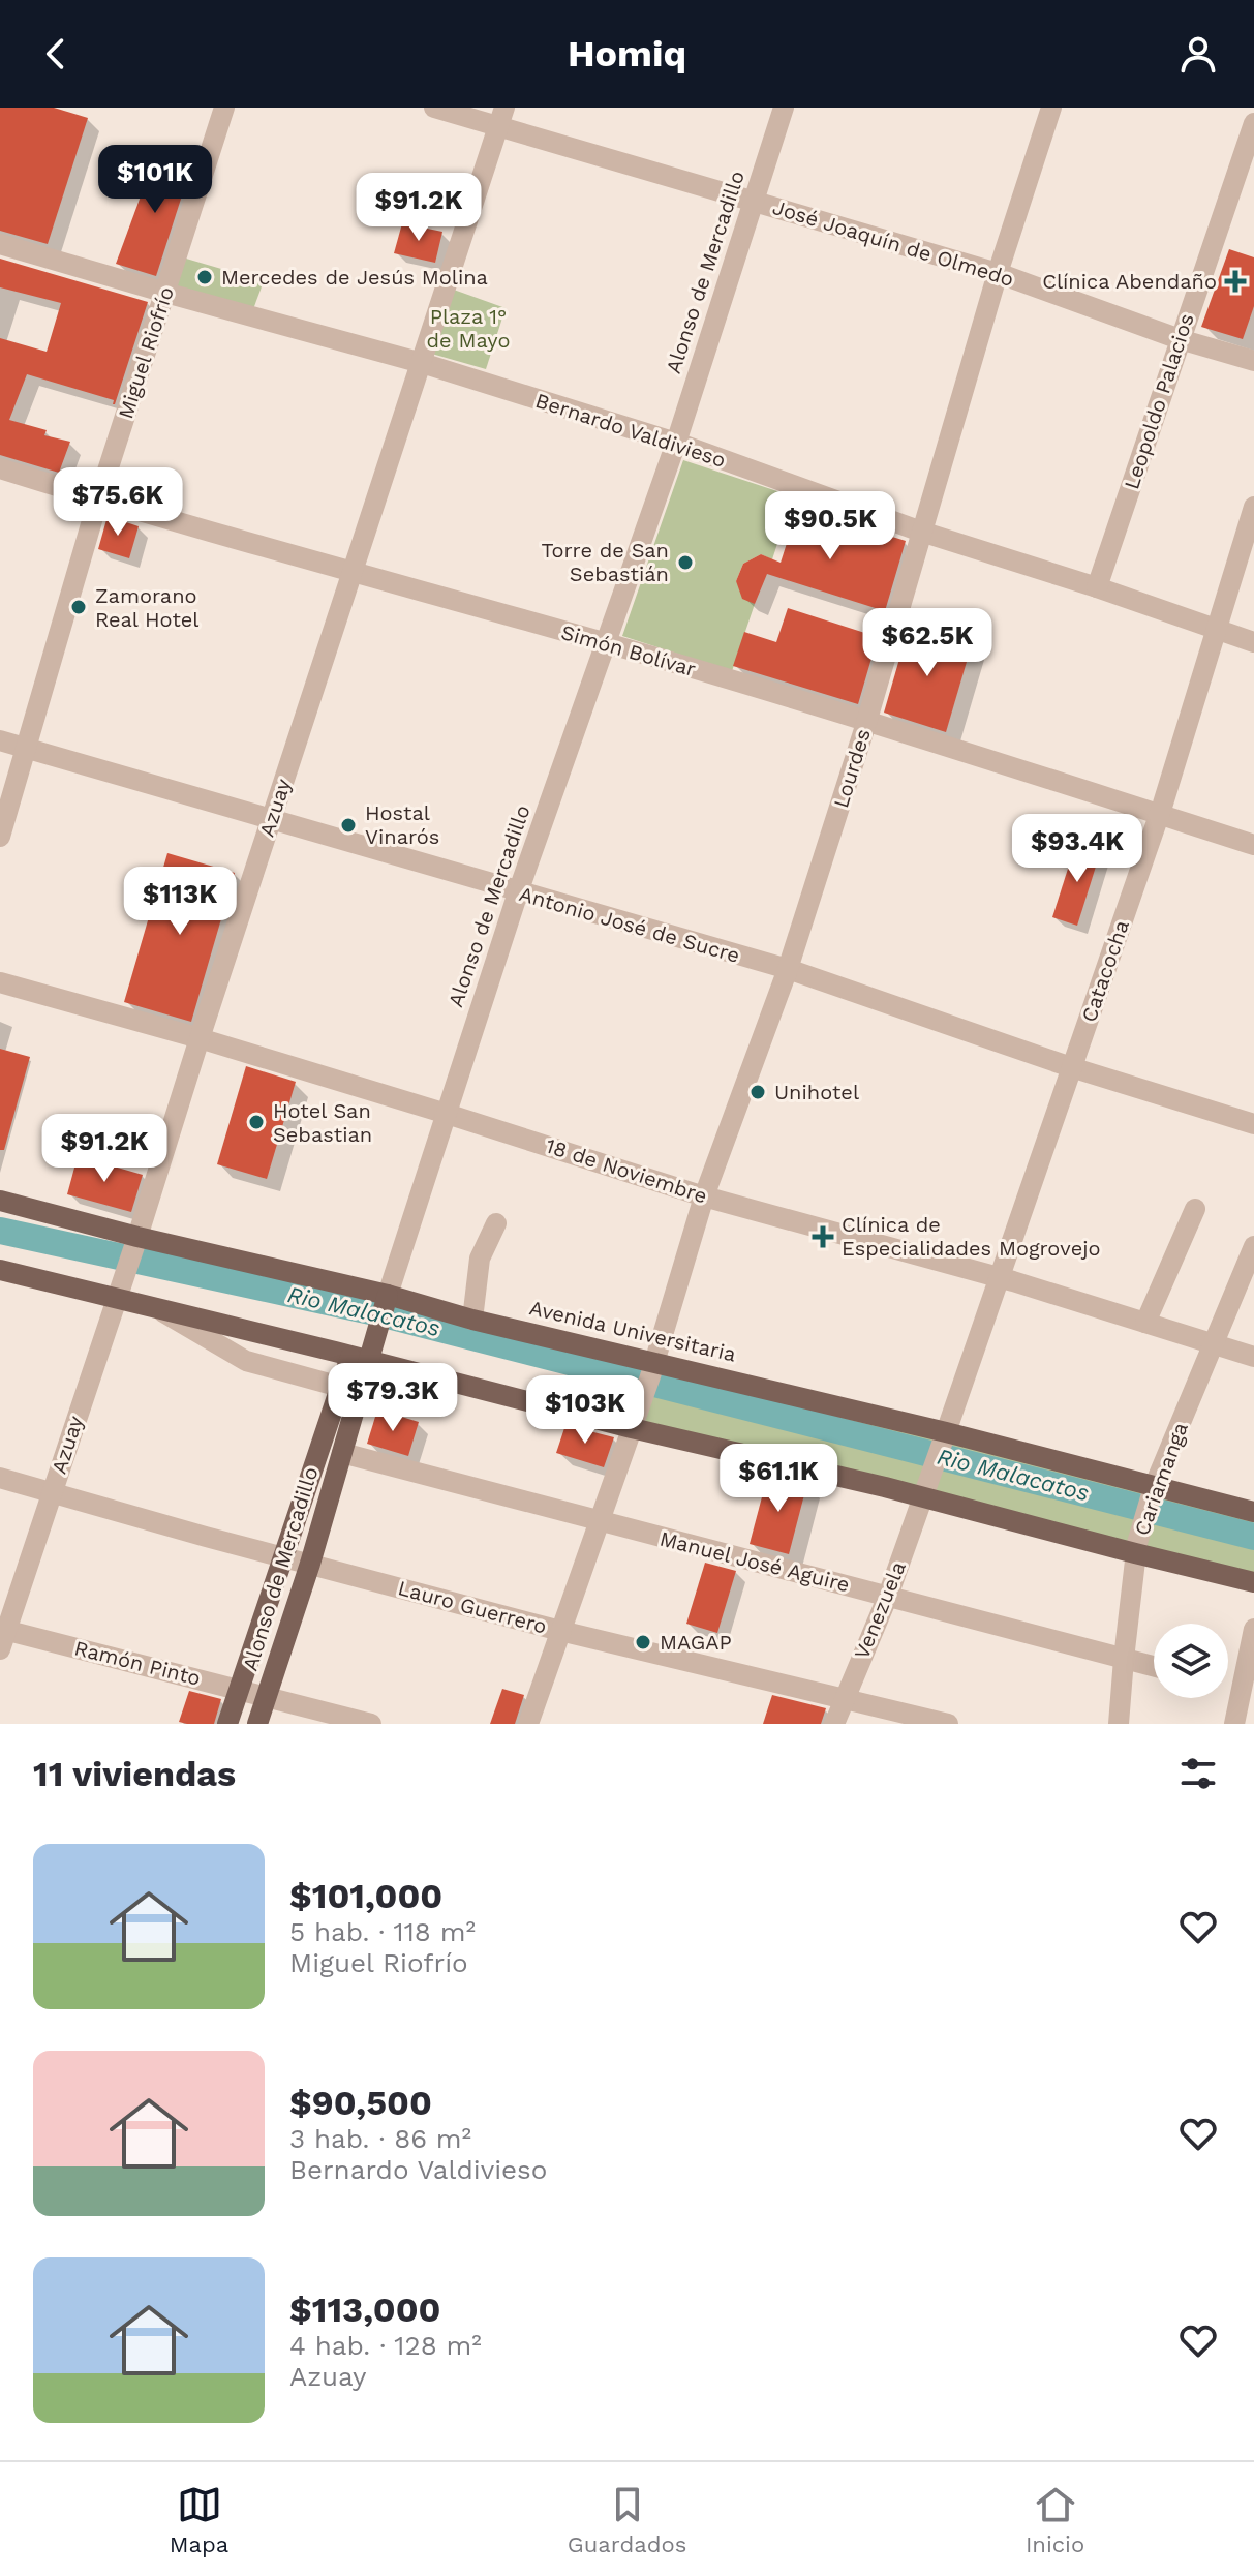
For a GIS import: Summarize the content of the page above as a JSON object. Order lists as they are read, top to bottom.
{
  "streets": {
    "main road": ["Alonso de Mercadillo", "Avenida Universitaria"],
    "street": [
      "José Joaquín de Olmedo",
      "Miguel Riofrío",
      "Leopoldo Palacios",
      "Bernardo Valdivieso",
      "Simón Bolívar",
      "Lourdes",
      "Azuay",
      "Antonio José de Sucre",
      "Catacocha",
      "18 de Noviembre",
      "Cariamanga",
      "Manuel José Aguire",
      "Lauro Guerrero",
      "Venezuela",
      "Ramón Pinto"
    ]
  },
  "crossings": [
    ["José Joaquín de Olmedo", "Alonso de Mercadillo"],
    ["José Joaquín de Olmedo", "Leopoldo Palacios"],
    ["José Joaquín de Olmedo", "Lourdes"],
    ["José Joaquín de Olmedo", "Azuay"],
    ["Alonso de Mercadillo", "Bernardo Valdivieso"],
    ["Alonso de Mercadillo", "Simón Bolívar"],
    ["Alonso de Mercadillo", "Antonio José de Sucre"],
    ["Alonso de Mercadillo", "18 de Noviembre"],
    ["Alonso de Mercadillo", "Avenida Universitaria"],
    ["Alonso de Mercadillo", "Manuel José Aguire"],
    ["Alonso de Mercadillo", "Lauro Guerrero"],
    ["Alonso de Mercadillo", "Ramón Pinto"],
    ["Miguel Riofrío", "Bernardo Valdivieso"],
    ["Miguel Riofrío", "Simón Bolívar"],
    ["Miguel Riofrío", "Antonio José de Sucre"],
    ["Leopoldo Palacios", "Bernardo Valdivieso"],
    ["Bernardo Valdivieso", "Lourdes"],
    ["Bernardo Valdivieso", "Azuay"],
    ["Bernardo Valdivieso", "Catacocha"],
    ["Simón Bolívar", "Lourdes"],
    ["Simón Bolívar", "Azuay"],
    ["Simón Bolívar", "Catacocha"],
    ["Lourdes", "Antonio José de Sucre"],
    ["Lourdes", "18 de Noviembre"],
    ["Lourdes", "Avenida Universitaria"],
    ["Lourdes", "Manuel José Aguire"],
    ["Lourdes", "Lauro Guerrero"],
    ["Azuay", "Antonio José de Sucre"],
    ["Azuay", "18 de Noviembre"],
    ["Azuay", "Avenida Universitaria"],
    ["Azuay", "Lauro Guerrero"],
    ["Azuay", "Ramón Pinto"],
    ["Antonio José de Sucre", "Catacocha"],
    ["Catacocha", "18 de Noviembre"],
    ["Catacocha", "Avenida Universitaria"],
    ["Catacocha", "Venezuela"],
    ["18 de Noviembre", "Cariamanga"],
    ["Avenida Universitaria", "Cariamanga"],
    ["Avenida Universitaria", "Venezuela"],
    ["Cariamanga", "Manuel José Aguire"],
    ["Manuel José Aguire", "Venezuela"],
    ["Lauro Guerrero", "Venezuela"]
  ],
  "water": ["Rio Malacatos"],
  "parks": ["Plaza 1° de Mayo"],
  "places": {
    "other": [
      "Mercedes de Jesús Molina",
      "Torre de San Sebastián",
      "Zamorano Real Hotel",
      "Hostal Vinarós",
      "Unihotel",
      "Hotel San Sebastian",
      "MAGAP"
    ],
    "health": ["Clínica Abendaño", "Clínica de Especialidades Mogrovejo"]
  },
  "page": {
    "header": "Homiq",
    "price": [
      "$101K",
      "$91.2K",
      "$75.6K",
      "$90.5K",
      "$62.5K",
      "$93.4K",
      "$113K",
      "$91.2K",
      "$79.3K",
      "$103K",
      "$61.1K"
    ],
    "heading": "11 viviendas",
    "list": [
      {
        "name": "$101,000",
        "note": "5 hab. · 118 m² · Miguel Riofrío"
      },
      {
        "name": "$90,500",
        "note": "3 hab. · 86 m² · Bernardo Valdivieso"
      },
      {
        "name": "$113,000",
        "note": "4 hab. · 128 m² · Azuay"
      }
    ],
    "tabs": ["Mapa", "Guardados", "Inicio"]
  }
}
